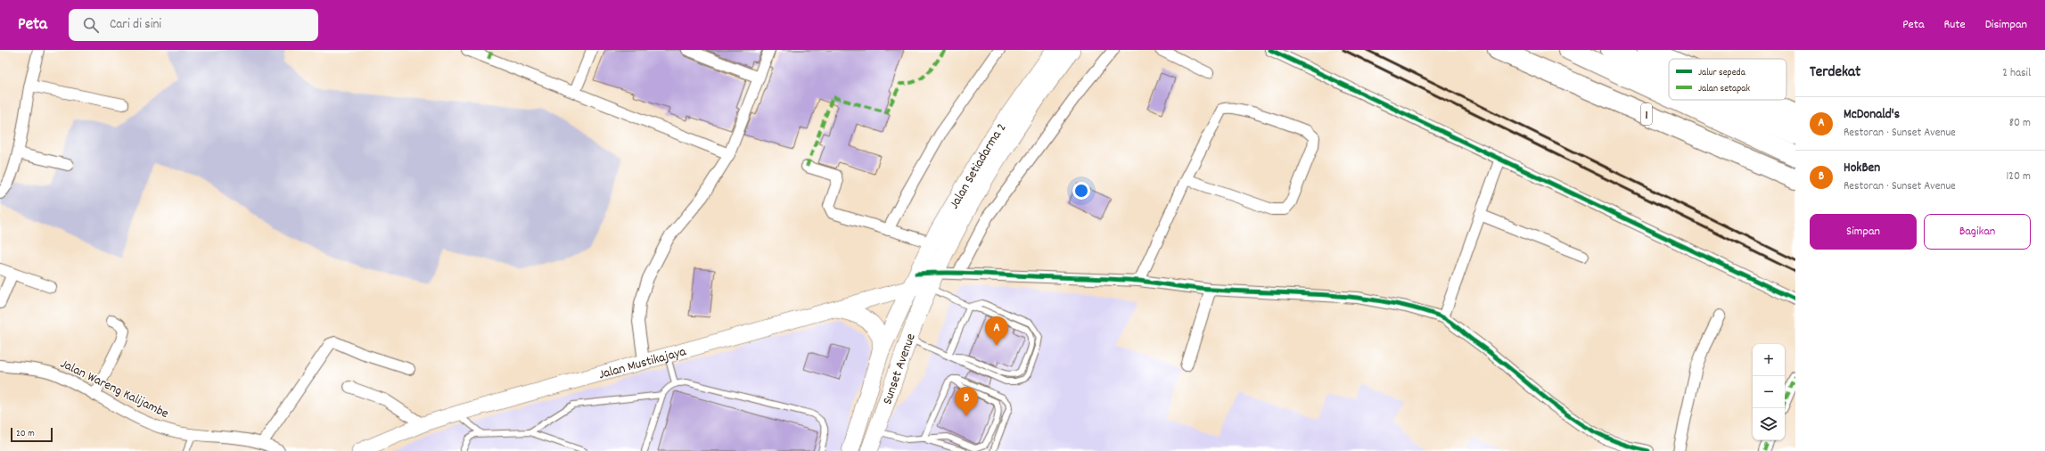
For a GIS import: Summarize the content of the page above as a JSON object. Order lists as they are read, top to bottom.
{
  "streets": {
    "highway": ["1"],
    "main road": ["Jalan Setiadarma 2", "Jalan Mustikajaya", "Sunset Avenue"],
    "street": ["Jalan Wareng Kalijambe"]
  },
  "crossings": [
    ["Jalan Setiadarma 2", "Jalan Mustikajaya"],
    ["Jalan Setiadarma 2", "Sunset Avenue"],
    ["Jalan Mustikajaya", "Sunset Avenue"]
  ],
  "legend": ["Jalur sepeda", "Jalan setapak"],
  "scale_bar": "20 m",
  "page": {
    "header": "Peta",
    "search": "Cari di sini",
    "nav": ["Peta", "Rute", "Disimpan"],
    "heading": ["Terdekat", "2 hasil"],
    "list": [
      {
        "mark": "A",
        "name": "McDonald's",
        "note": "Restoran · Sunset Avenue",
        "value": "80 m"
      },
      {
        "mark": "B",
        "name": "HokBen",
        "note": "Restoran · Sunset Avenue",
        "value": "120 m"
      }
    ],
    "buttons": ["Simpan", "Bagikan"],
    "pins": ["A", "B"],
    "map_buttons": ["+", "−"],
    "scale": "20 m"
  }
}
